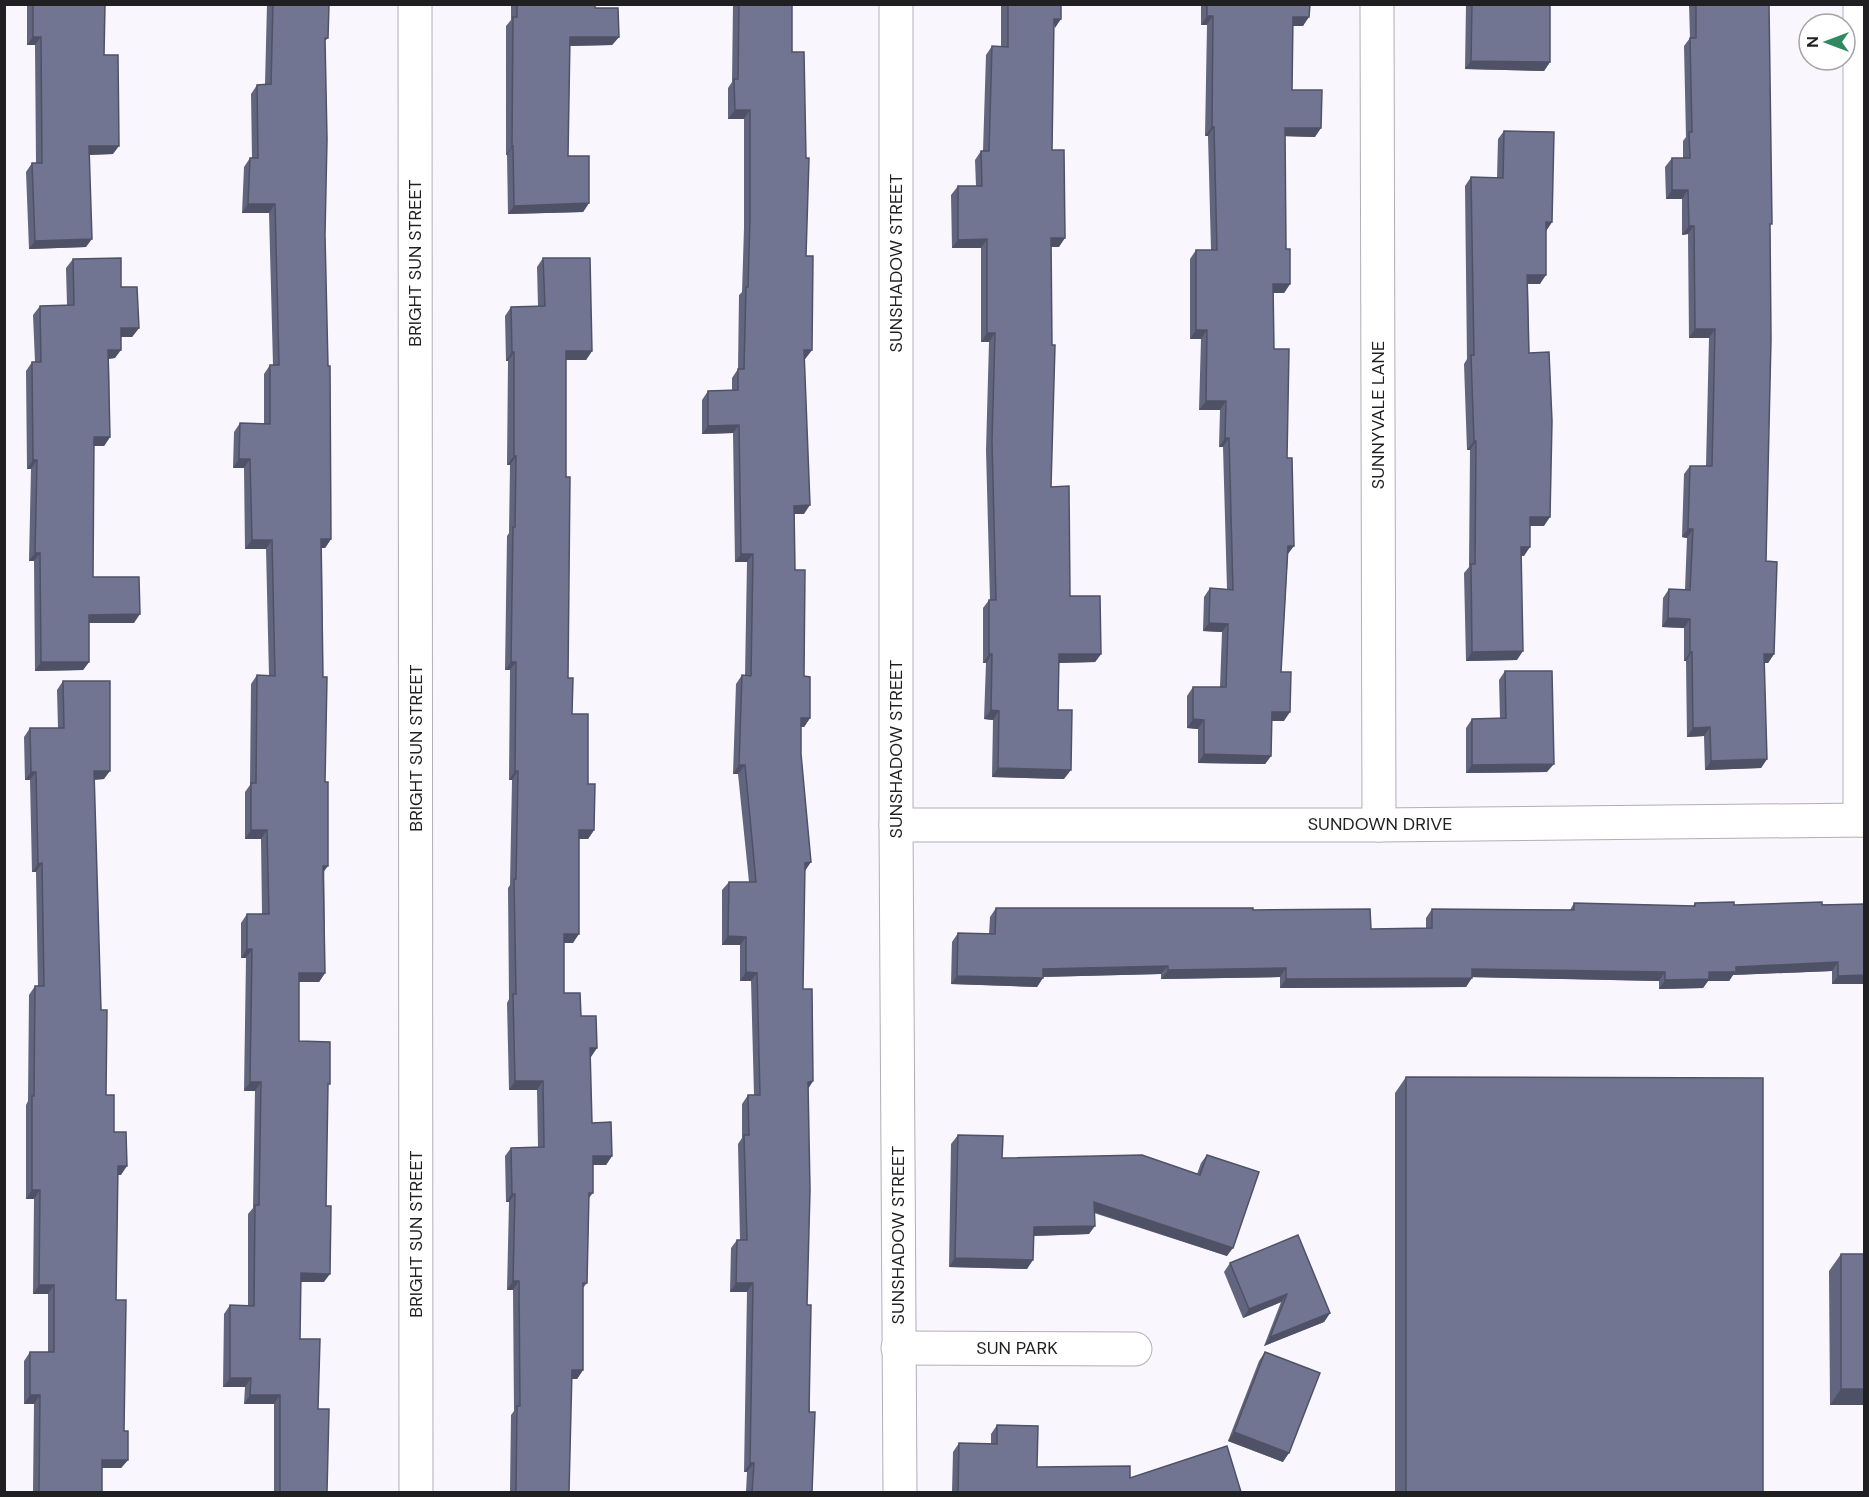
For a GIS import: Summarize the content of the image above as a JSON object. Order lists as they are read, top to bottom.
{
  "streets": {
    "street": [
      "BRIGHT SUN STREET",
      "SUNSHADOW STREET",
      "SUNNYVALE LANE",
      "SUNDOWN DRIVE",
      "SUN PARK"
    ]
  },
  "crossings": [
    ["SUNSHADOW STREET", "SUNDOWN DRIVE"],
    ["SUNSHADOW STREET", "SUN PARK"],
    ["SUNNYVALE LANE", "SUNDOWN DRIVE"]
  ],
  "north": "left"
}
